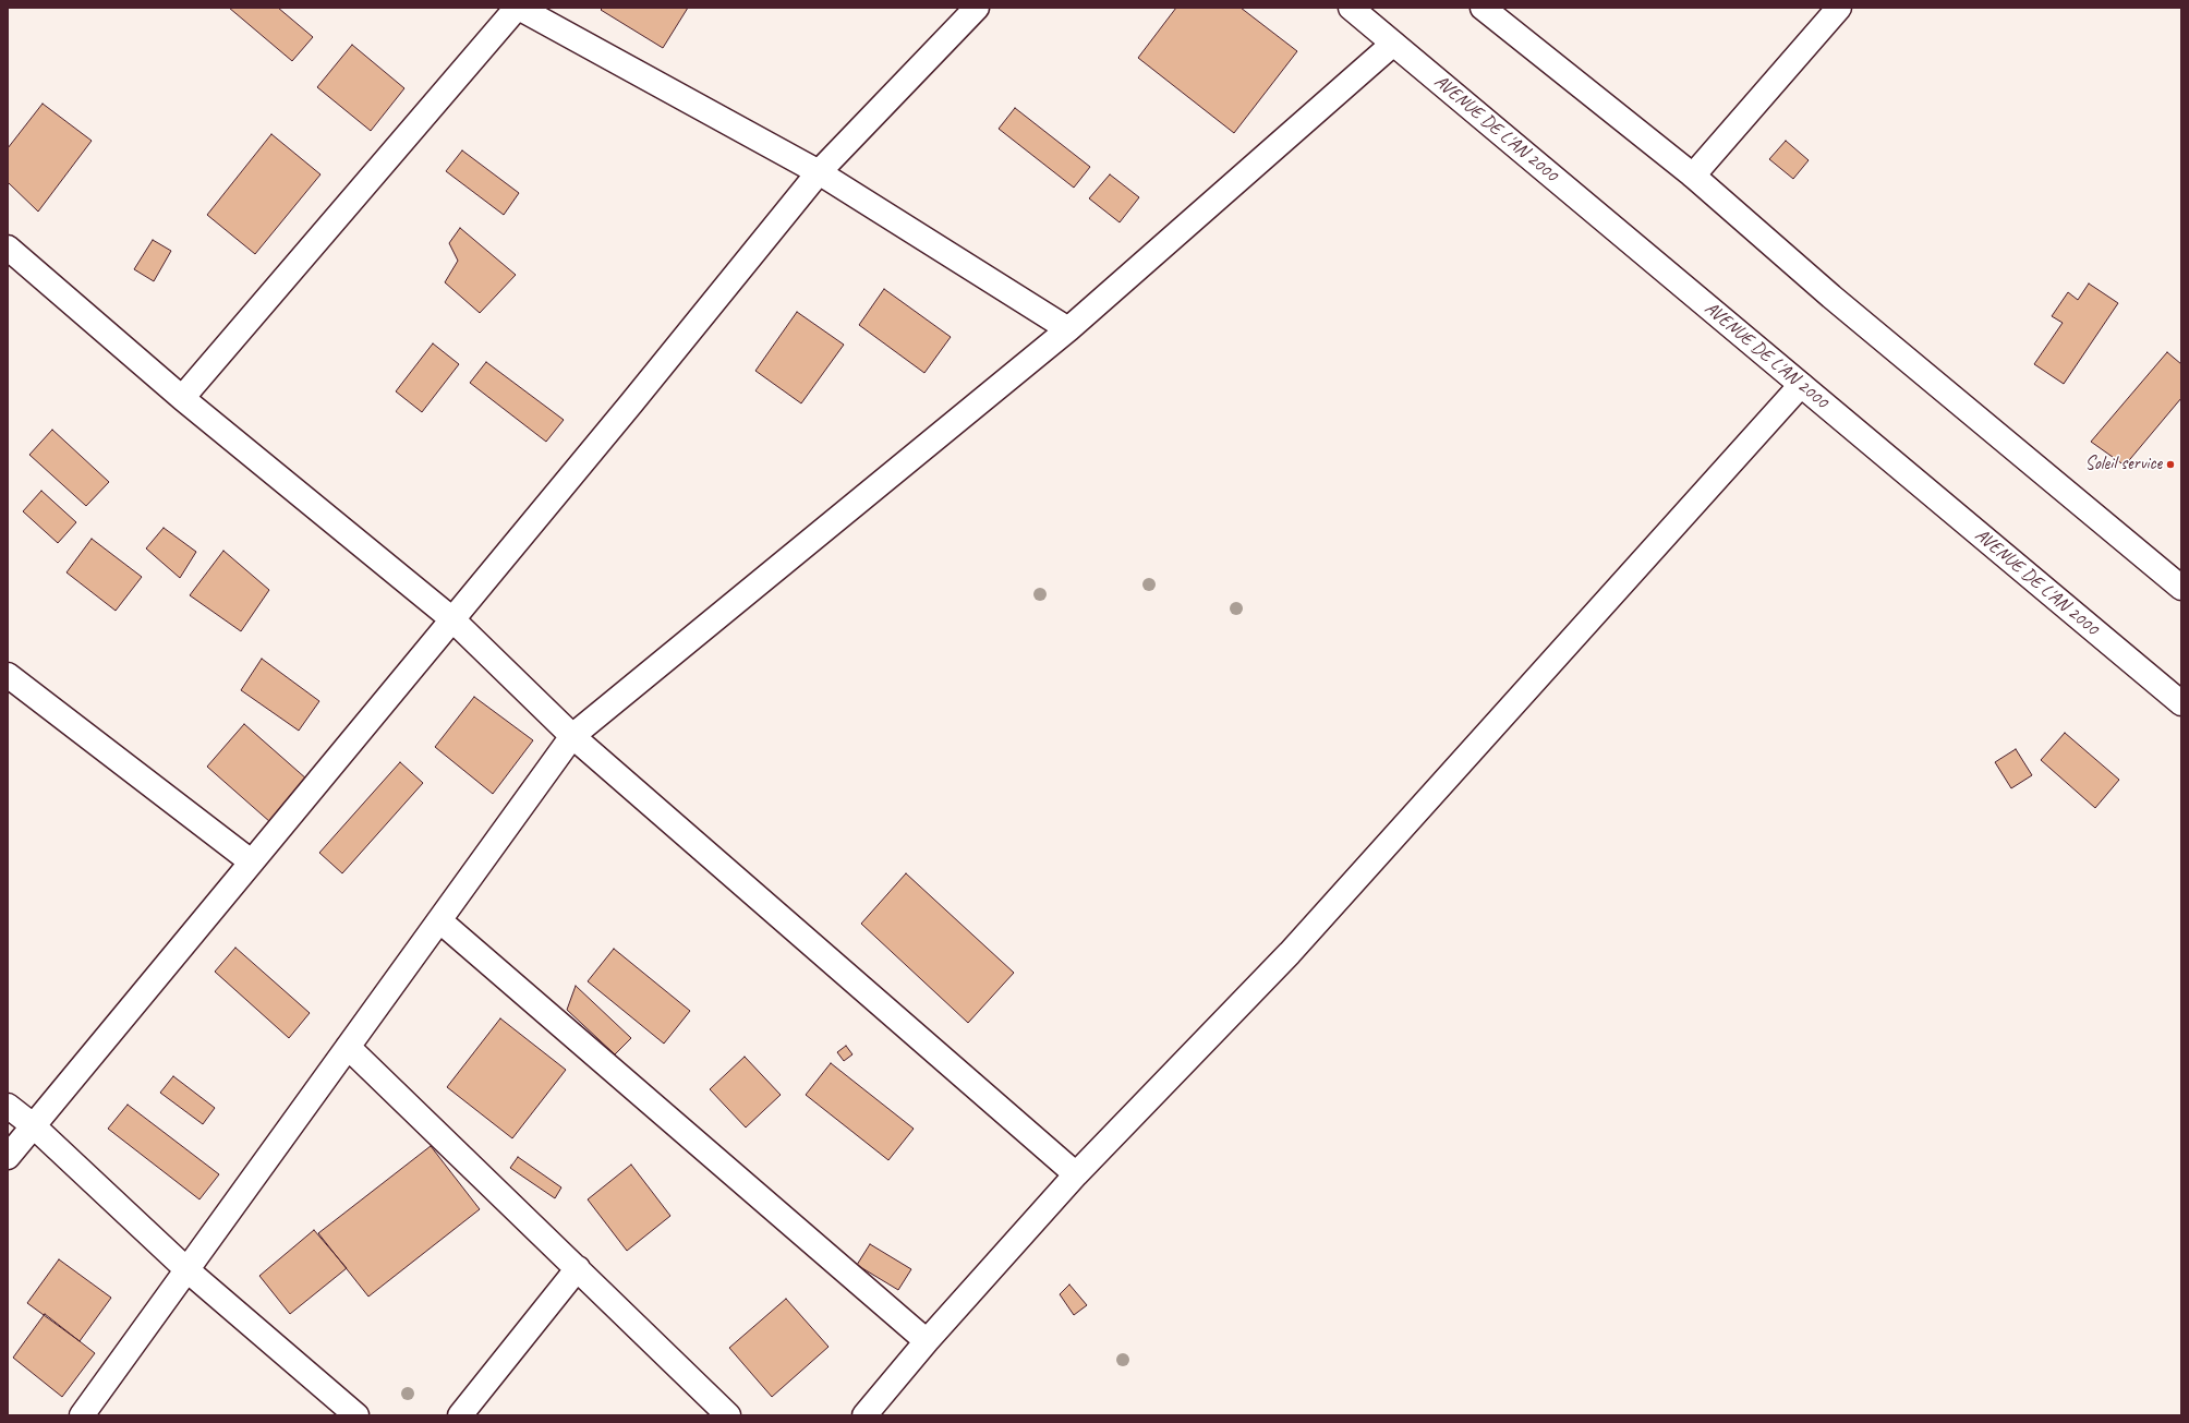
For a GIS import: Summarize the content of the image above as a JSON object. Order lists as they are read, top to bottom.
{
  "streets": {
    "street": ["AVENUE DE L'AN 2000"]
  },
  "places": ["Soleil service"]
}
